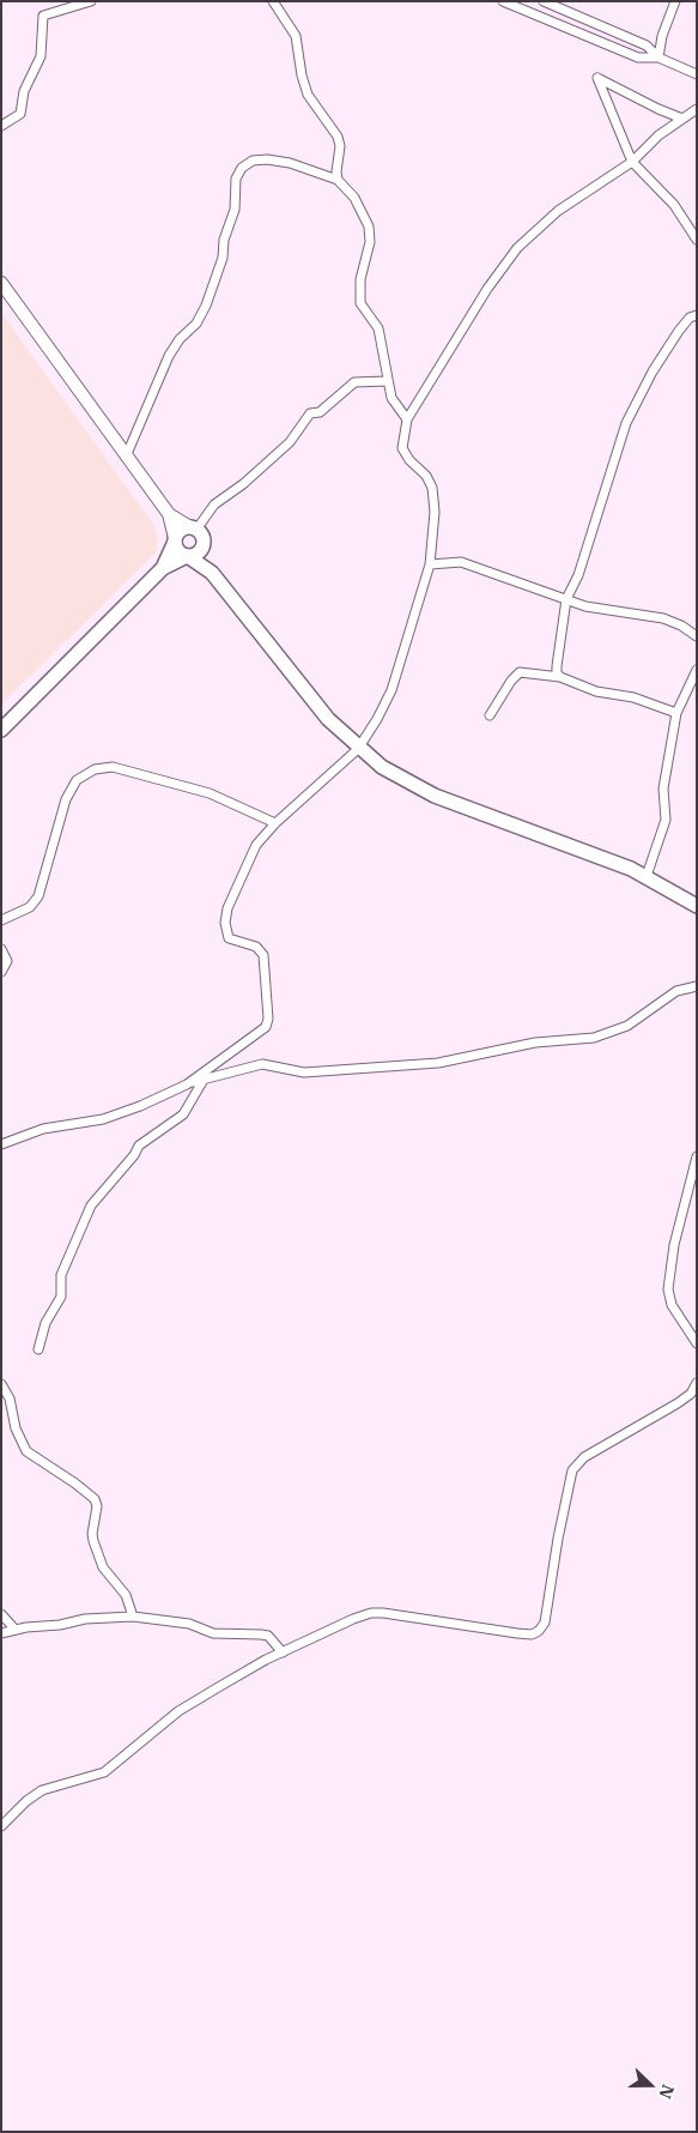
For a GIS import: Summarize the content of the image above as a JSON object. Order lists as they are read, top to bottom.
{
  "north": "right"
}
